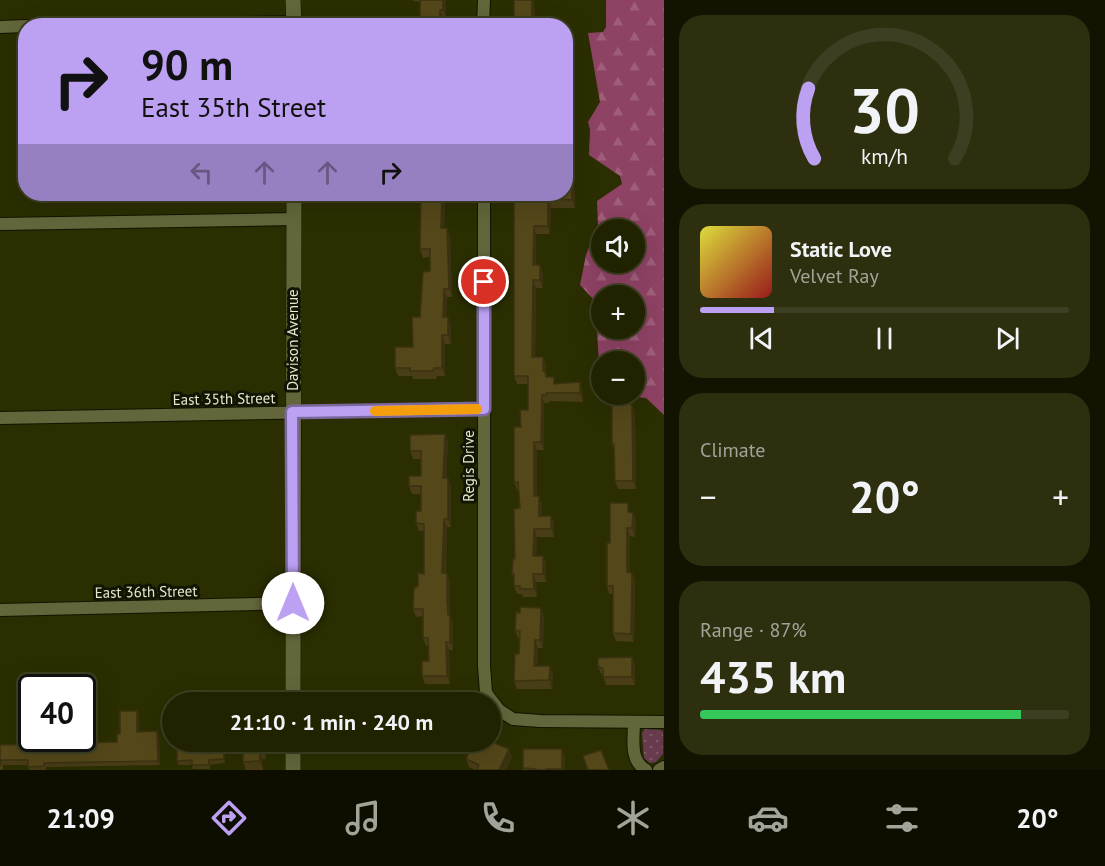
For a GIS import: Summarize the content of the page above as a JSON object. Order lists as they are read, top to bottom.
{
  "streets": {
    "street": [
      "Davison Avenue",
      "East 35th Street",
      "Regis Drive",
      "East 36th Street"
    ]
  },
  "crossings": [
    ["Davison Avenue", "East 35th Street"],
    ["Davison Avenue", "East 36th Street"],
    ["East 35th Street", "Regis Drive"]
  ],
  "page": {
    "turn": ["90 m", "East 35th Street"],
    "map_buttons": ["+", "−"],
    "song": ["Static Love", "Velvet Ray"],
    "tile": [
      "Climate",
      ["Range · 87%", "435 km"]
    ],
    "heat": ["−", "20°", "+"],
    "limit": "40",
    "trip": "21:10 · 1 min · 240 m",
    "tabs": ["21:09", "20°"],
    "gauge": ["30", "km/h"]
  }
}
